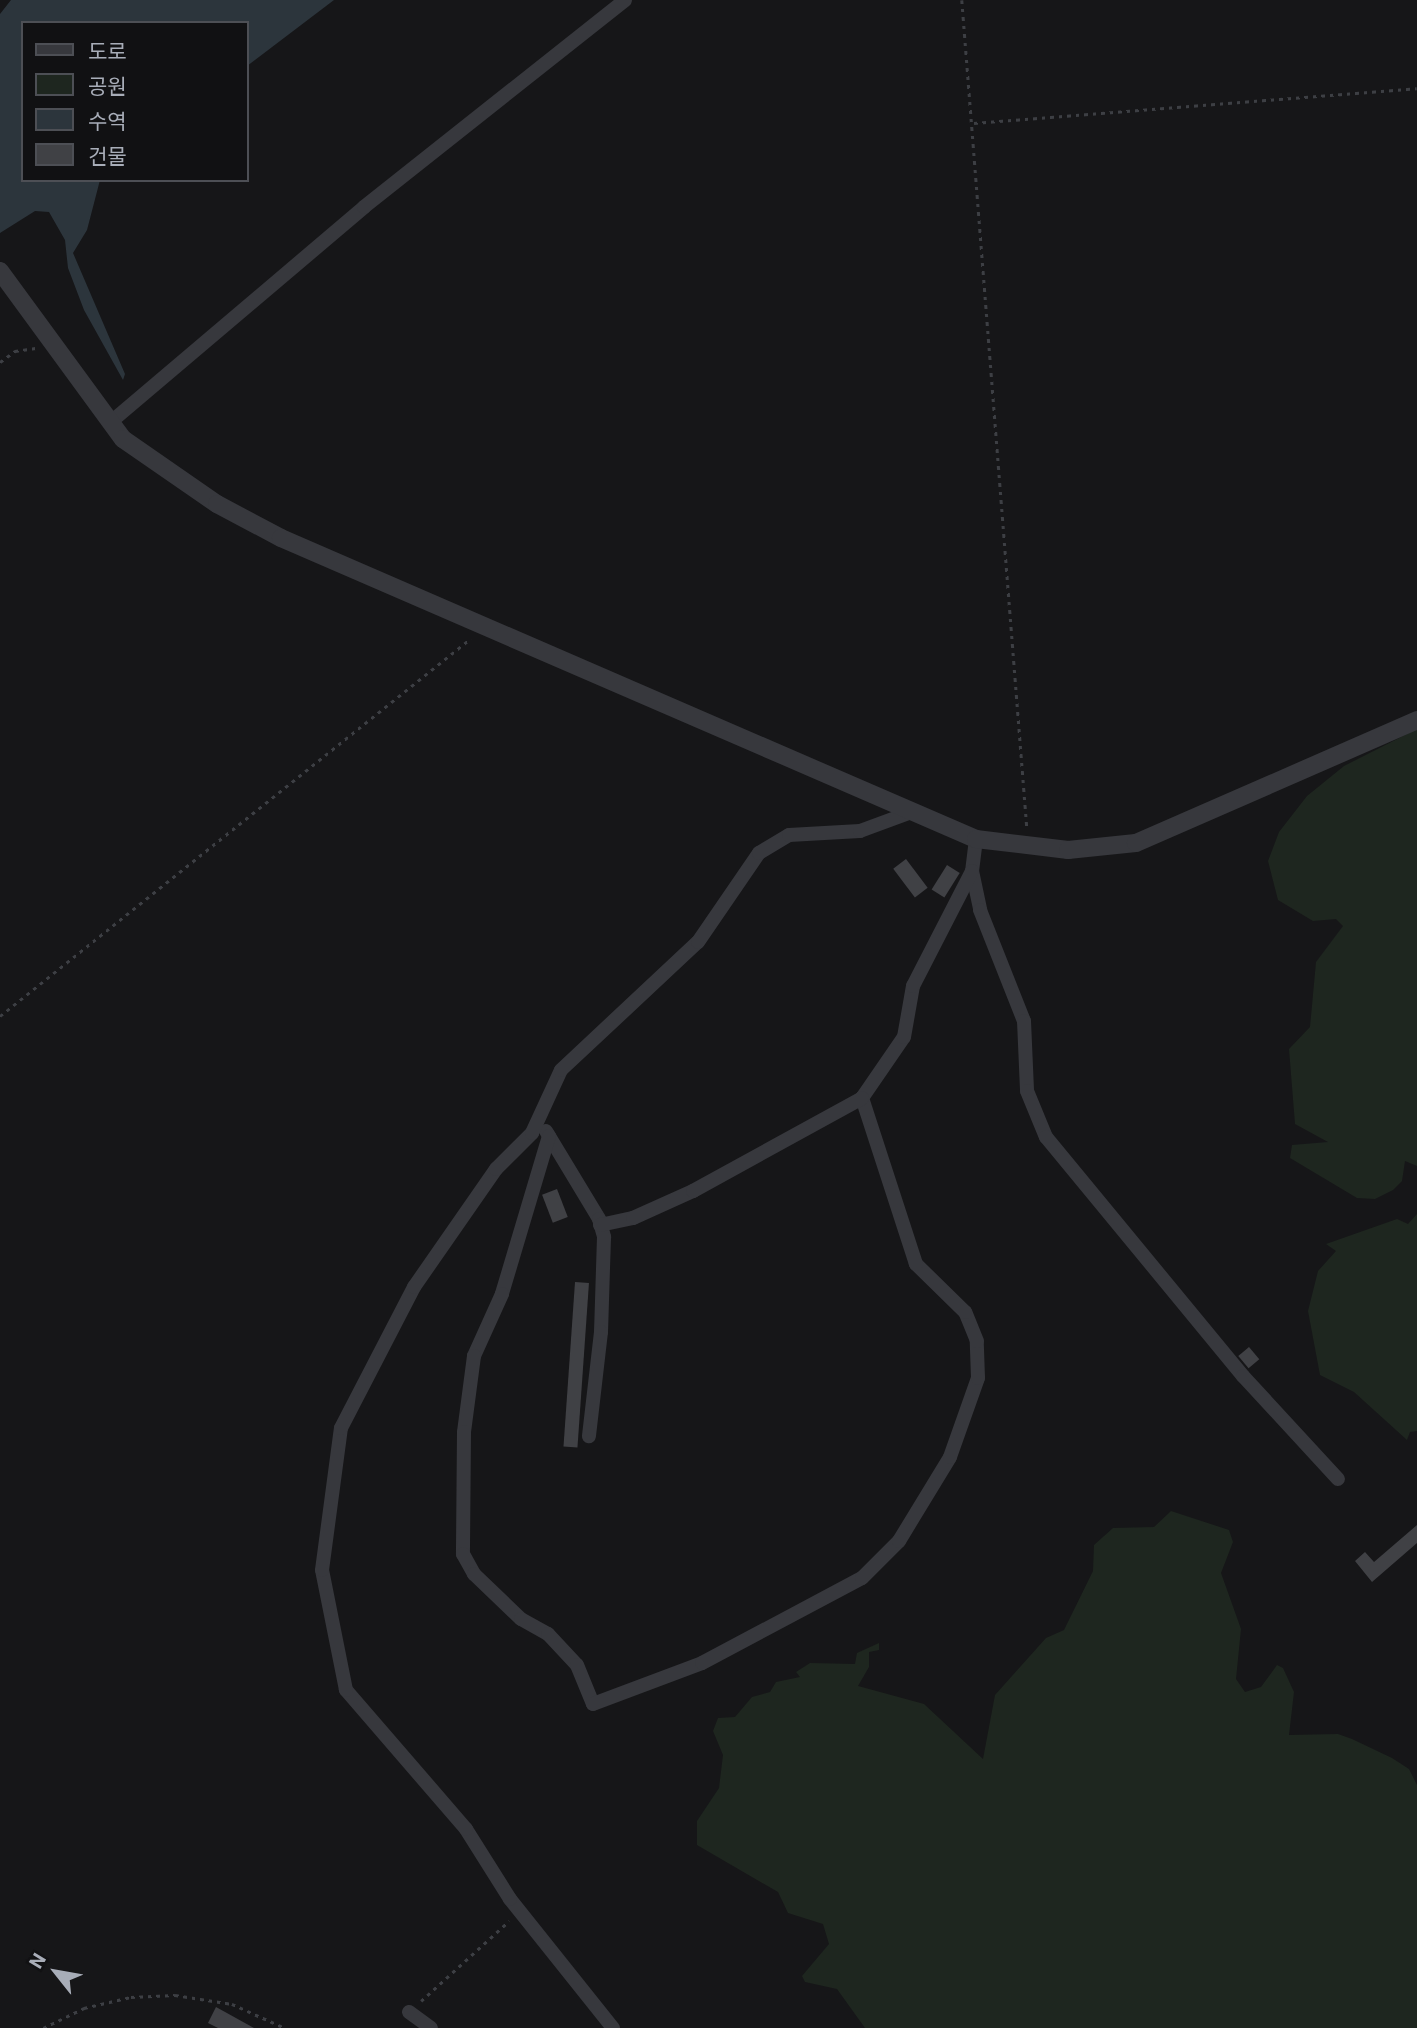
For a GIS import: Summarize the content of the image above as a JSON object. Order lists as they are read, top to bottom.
{
  "legend": [
    "도로",
    "공원",
    "수역",
    "건물"
  ],
  "north": "top left"
}
